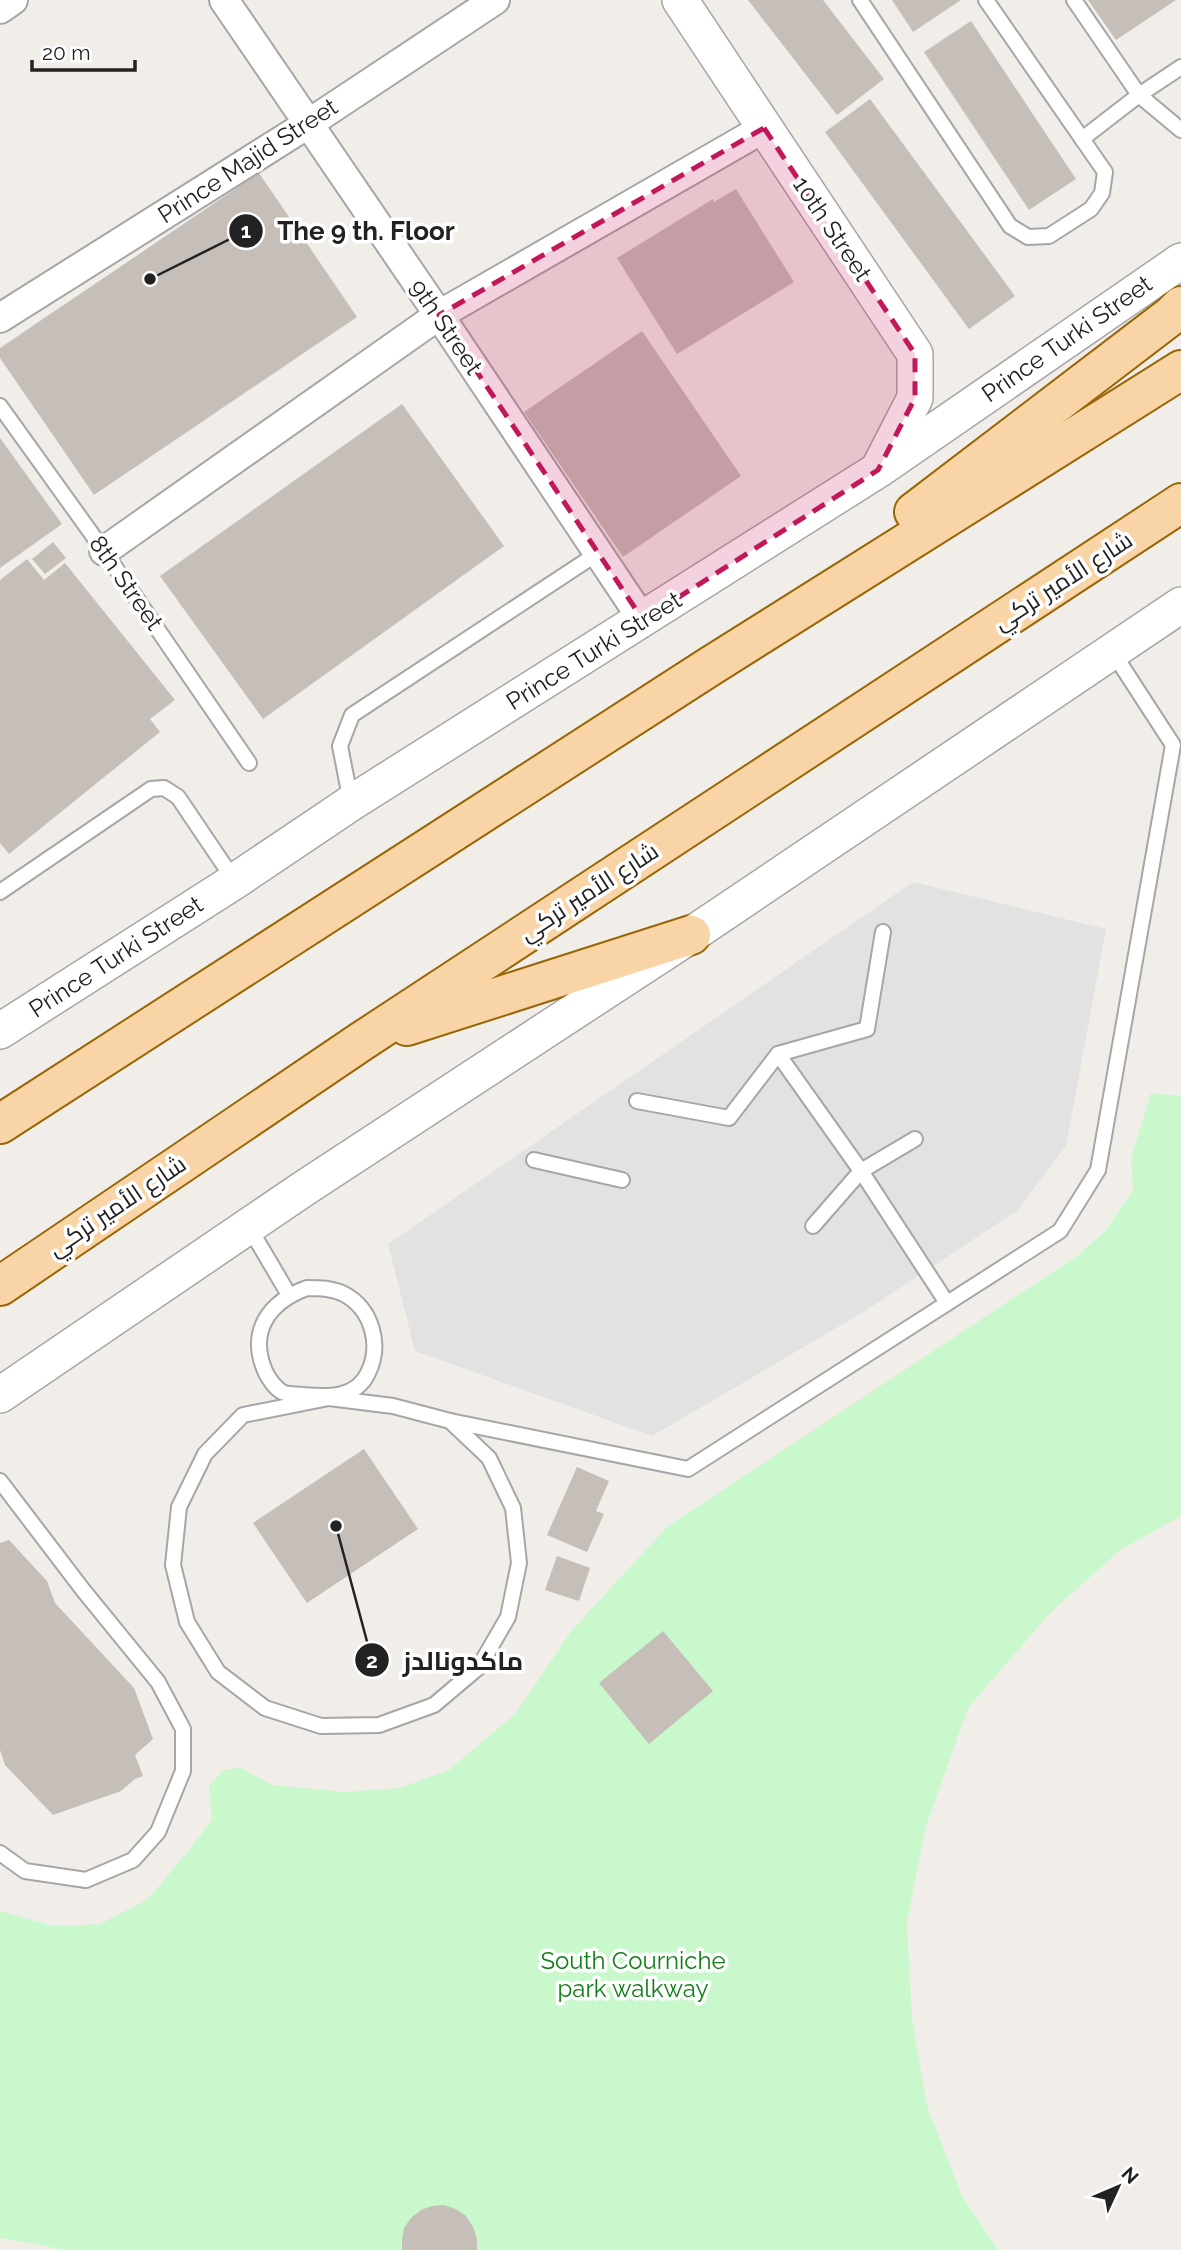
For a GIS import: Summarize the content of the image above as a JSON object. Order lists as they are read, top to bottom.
{
  "streets": {
    "main road": ["شارع الأمير تركي"],
    "street": [
      "Prince Majid Street",
      "10th Street",
      "9th Street",
      "Prince Turki Street"
    ],
    "lane": ["8th Street"]
  },
  "crossings": [
    ["Prince Majid Street", "9th Street"],
    ["10th Street", "Prince Turki Street"],
    ["9th Street", "Prince Turki Street"]
  ],
  "parks": ["South Courniche park walkway"],
  "places": ["The 9 th. Floor", "ماكدونالدز"],
  "scale_bar": "20 m",
  "north": "top right"
}
